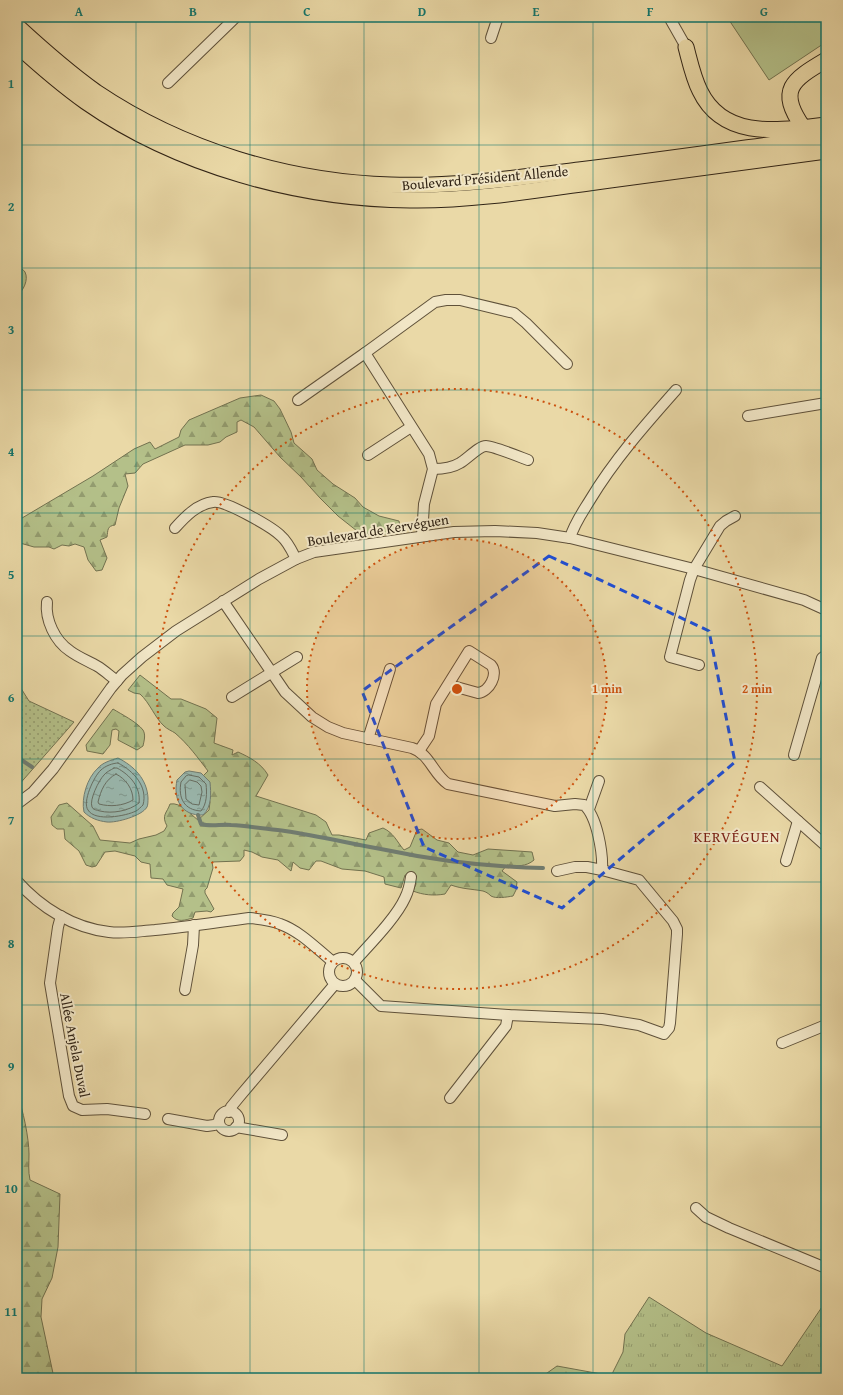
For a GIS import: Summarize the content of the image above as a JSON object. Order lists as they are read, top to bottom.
{
  "streets": {
    "main road": ["Boulevard Président Allende"],
    "street": ["Boulevard de Kervéguen", "Allée Anjela Duval"]
  },
  "districts": ["KERVÉGUEN"],
  "grid": {
    "columns": [
      "A",
      "B",
      "C",
      "D",
      "E",
      "F",
      "G"
    ],
    "rows": [
      "1",
      "2",
      "3",
      "4",
      "5",
      "6",
      "7",
      "8",
      "9",
      "10",
      "11"
    ]
  },
  "rings": ["1 min", "2 min"]
}
